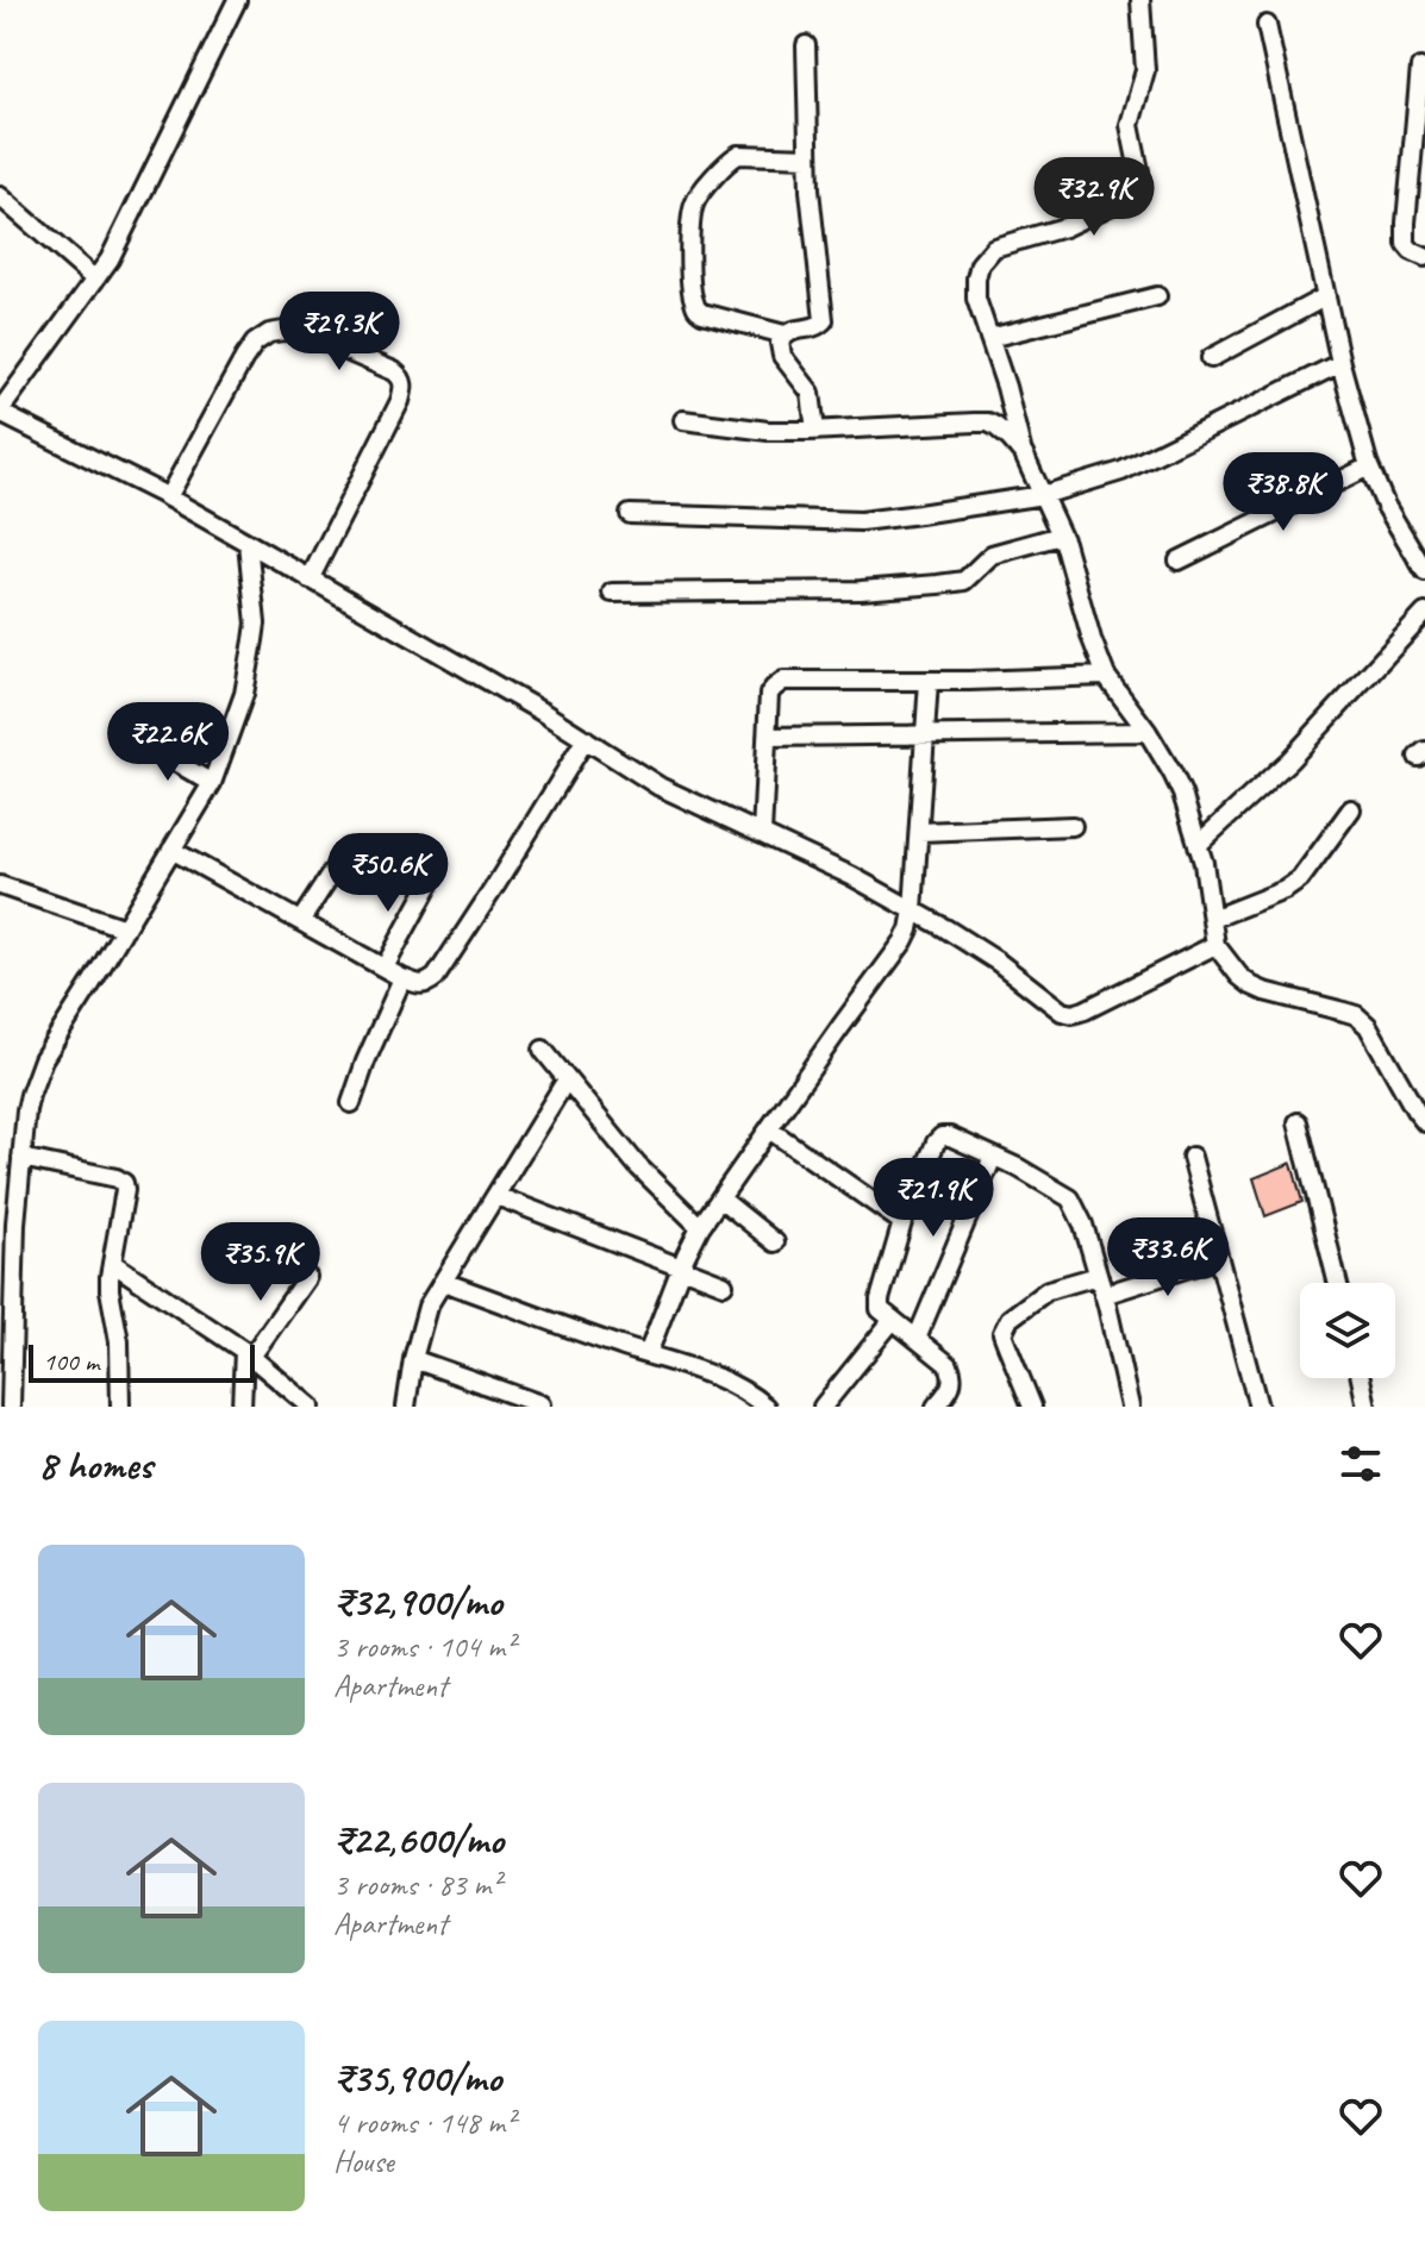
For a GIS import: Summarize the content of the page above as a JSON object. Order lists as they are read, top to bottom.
{
  "scale_bar": "100 m",
  "page": {
    "price": [
      "₹32.9K",
      "₹29.3K",
      "₹38.8K",
      "₹22.6K",
      "₹50.6K",
      "₹21.9K",
      "₹33.6K",
      "₹35.9K"
    ],
    "scale": "100 m",
    "heading": "8 homes",
    "list": [
      {
        "name": "₹32,900/mo",
        "note": "3 rooms · 104 m² · Apartment"
      },
      {
        "name": "₹22,600/mo",
        "note": "3 rooms · 83 m² · Apartment"
      },
      {
        "name": "₹35,900/mo",
        "note": "4 rooms · 148 m² · House"
      }
    ]
  }
}
